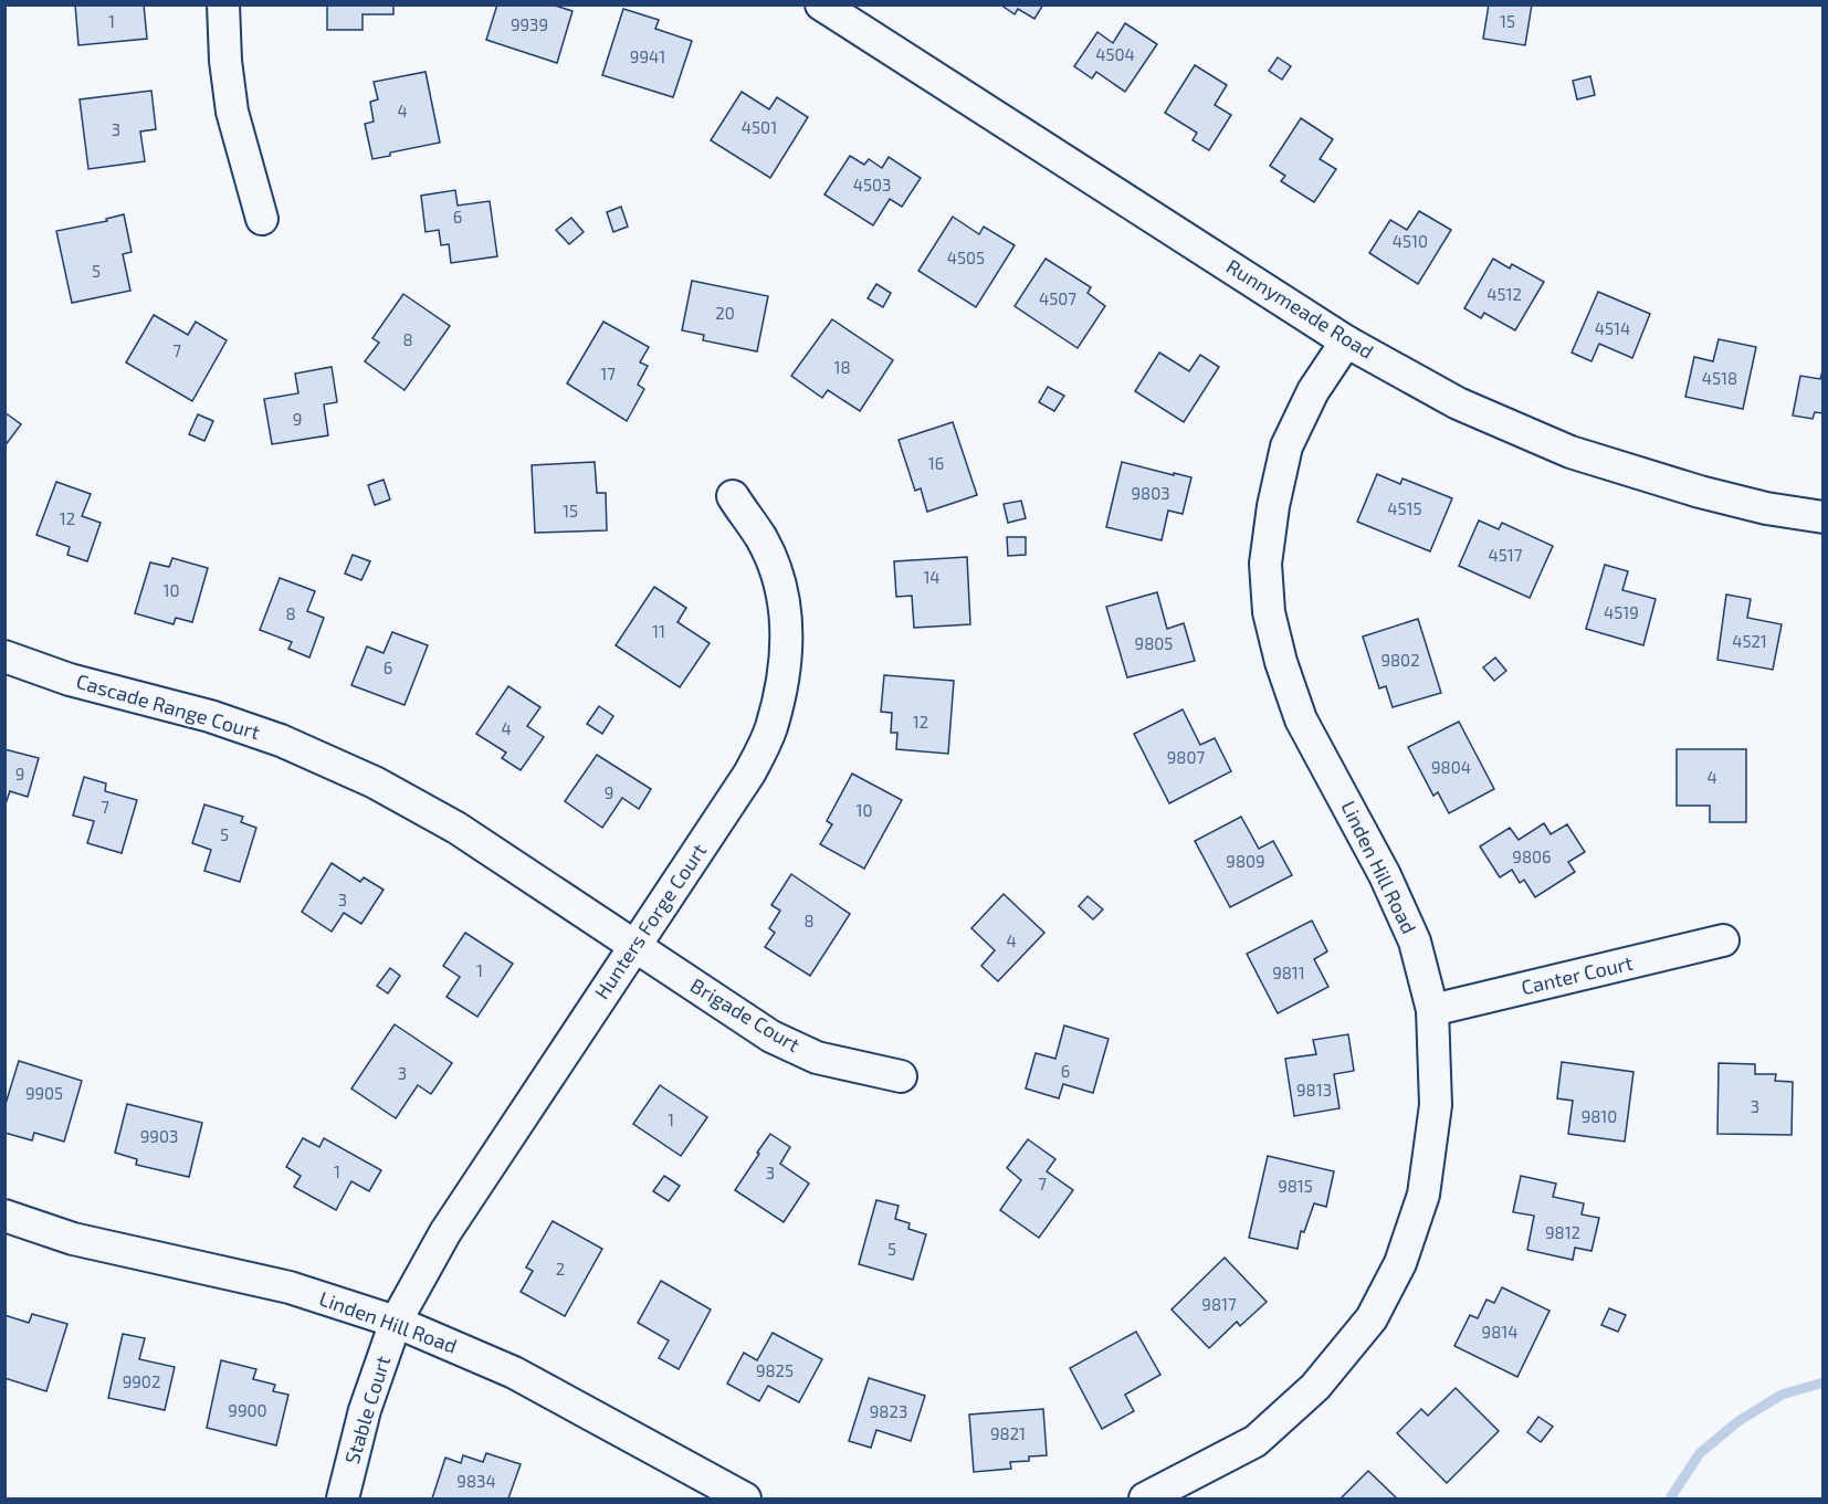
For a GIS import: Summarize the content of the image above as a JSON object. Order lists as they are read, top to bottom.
{
  "streets": {
    "street": [
      "Runnymeade Road",
      "Cascade Range Court",
      "Linden Hill Road",
      "Hunters Forge Court",
      "Canter Court",
      "Brigade Court",
      "Stable Court"
    ]
  },
  "crossings": [
    ["Runnymeade Road", "Linden Hill Road"],
    ["Cascade Range Court", "Hunters Forge Court"],
    ["Cascade Range Court", "Brigade Court"],
    ["Linden Hill Road", "Hunters Forge Court"],
    ["Linden Hill Road", "Canter Court"],
    ["Linden Hill Road", "Stable Court"],
    ["Hunters Forge Court", "Brigade Court"],
    ["Hunters Forge Court", "Stable Court"]
  ],
  "house_numbers": [
    "1",
    "15",
    "9939",
    "4504",
    "9941",
    "4",
    "4501",
    "3",
    "4503",
    "6",
    "4510",
    "4505",
    "5",
    "4512",
    "4507",
    "20",
    "4514",
    "8",
    "7",
    "18",
    "17",
    "4518",
    "9",
    "16",
    "9803",
    "4515",
    "15",
    "12",
    "4517",
    "14",
    "10",
    "4519",
    "8",
    "11",
    "4521",
    "9805",
    "9802",
    "6",
    "12",
    "4",
    "9807",
    "9804",
    "9",
    "4",
    "9",
    "7",
    "10",
    "5",
    "9806",
    "9809",
    "3",
    "8",
    "4",
    "1",
    "9811",
    "6",
    "3",
    "9813",
    "9905",
    "3",
    "9810",
    "1",
    "9903",
    "1",
    "3",
    "7",
    "9815",
    "9812",
    "5",
    "2",
    "9817",
    "9814",
    "9825",
    "9902",
    "9900",
    "9823",
    "9821",
    "9834"
  ]
}
